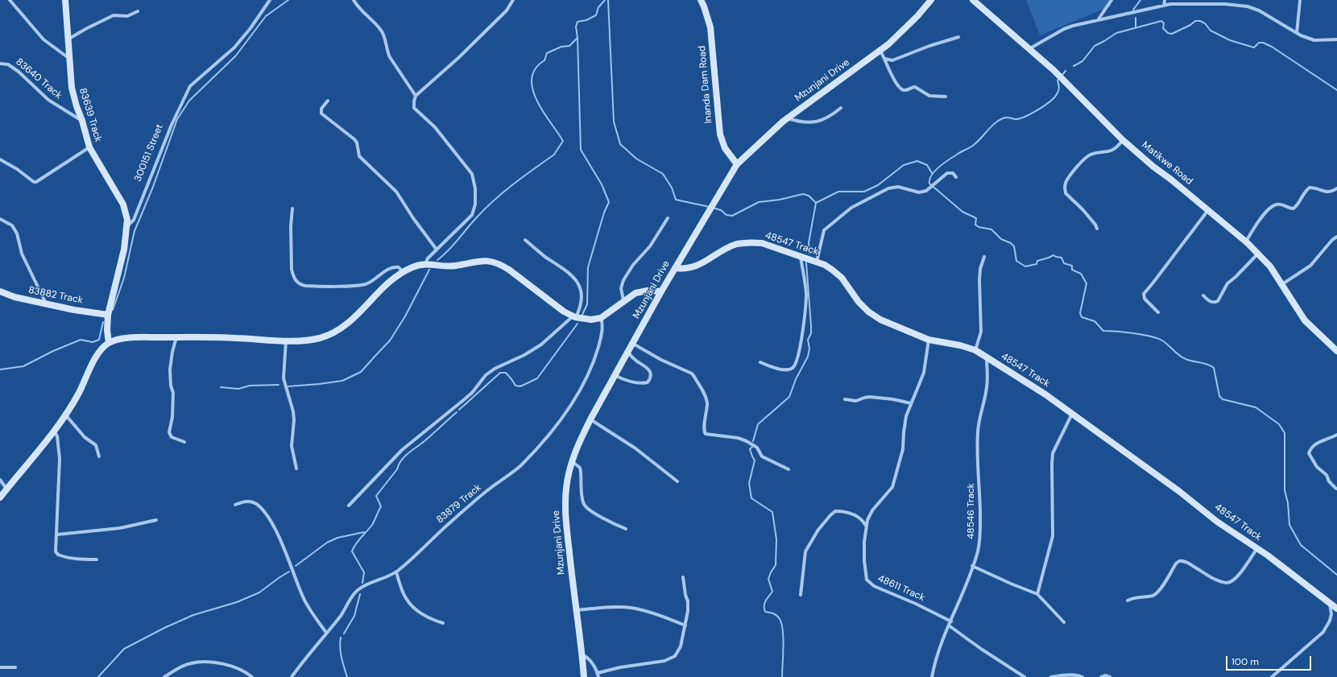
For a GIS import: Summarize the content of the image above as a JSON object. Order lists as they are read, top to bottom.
{
  "streets": {
    "street": [
      "83640 Track",
      "Mzunjani Drive",
      "Inanda Dam Road",
      "83639 Track",
      "300151 Street",
      "Matikwe Road",
      "48547 Track",
      "83882 Track",
      "83879 Track",
      "48546 Track",
      "48611 Track"
    ]
  },
  "crossings": [
    ["83640 Track", "83639 Track"],
    ["Mzunjani Drive", "Inanda Dam Road"],
    ["Mzunjani Drive", "48547 Track"],
    ["83639 Track", "300151 Street"],
    ["300151 Street", "83882 Track"],
    ["48547 Track", "48546 Track"],
    ["48547 Track", "48611 Track"],
    ["48546 Track", "48611 Track"]
  ],
  "scale_bar": "100 m"
}
